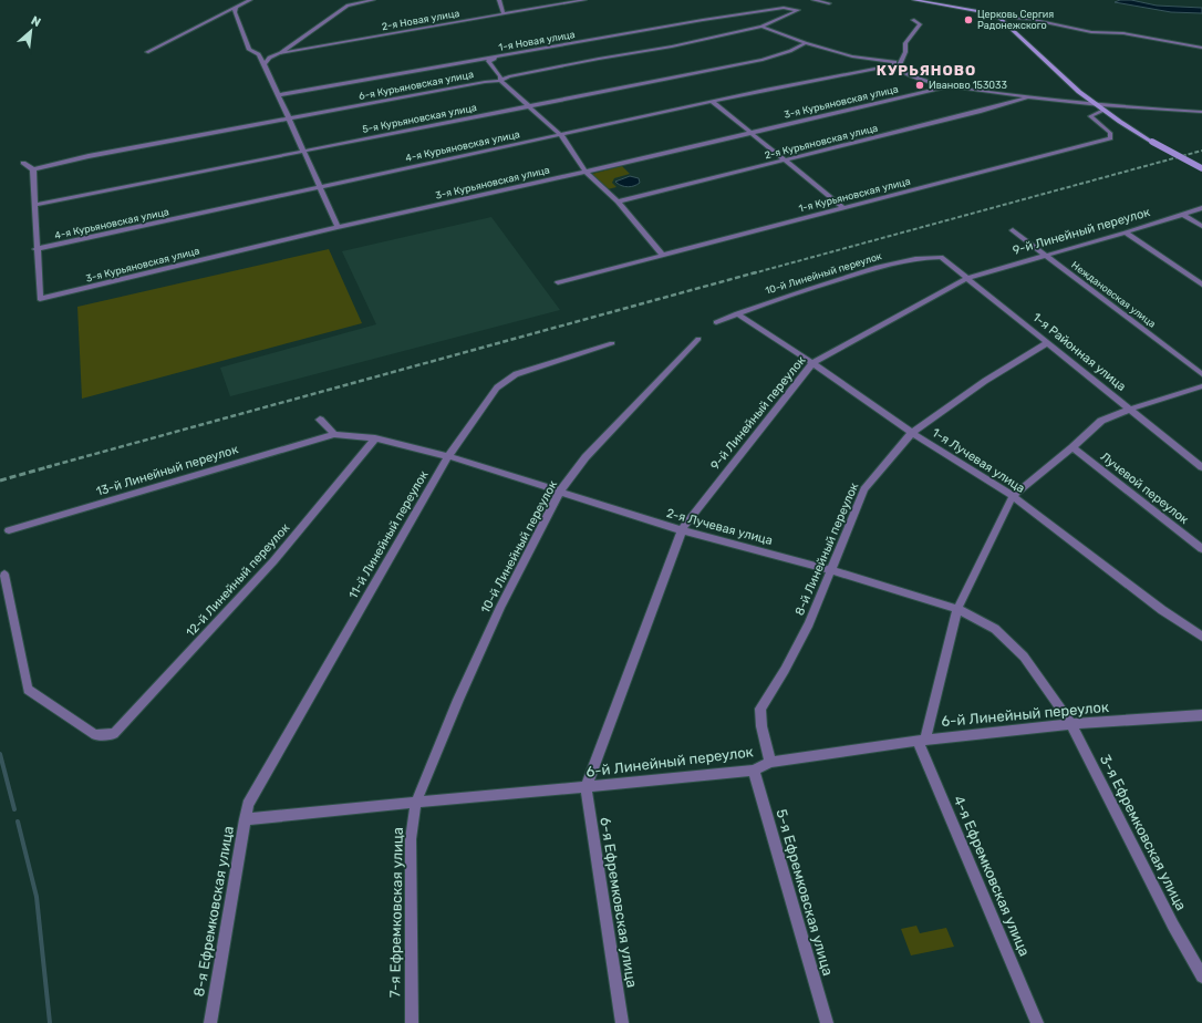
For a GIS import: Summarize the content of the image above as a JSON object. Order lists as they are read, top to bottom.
{
  "streets": {
    "street": [
      "2-я Новая улица",
      "1-я Новая улица",
      "6-я Курьяновская улица",
      "3-я Курьяновская улица",
      "5-я Курьяновская улица",
      "2-я Курьяновская улица",
      "4-я Курьяновская улица",
      "1-я Курьяновская улица",
      "9-й Линейный переулок",
      "10-й Линейный переулок",
      "Неждановская улица",
      "1-я Районная улица",
      "1-я Лучевая улица",
      "13-й Линейный переулок",
      "Лучевой переулок",
      "2-я Лучевая улица",
      "11-й Линейный переулок",
      "8-й Линейный переулок",
      "12-й Линейный переулок",
      "6-й Линейный переулок",
      "3-я Ефремковская улица",
      "4-я Ефремковская улица",
      "5-я Ефремковская улица",
      "6-я Ефремковская улица",
      "8-я Ефремковская улица",
      "7-я Ефремковская улица"
    ]
  },
  "crossings": [
    ["1-я Новая улица", "6-я Курьяновская улица"],
    ["3-я Курьяновская улица", "4-я Курьяновская улица"],
    ["9-й Линейный переулок", "Неждановская улица"],
    ["9-й Линейный переулок", "1-я Районная улица"],
    ["9-й Линейный переулок", "1-я Лучевая улица"],
    ["9-й Линейный переулок", "2-я Лучевая улица"],
    ["9-й Линейный переулок", "6-й Линейный переулок"],
    ["9-й Линейный переулок", "6-я Ефремковская улица"],
    ["10-й Линейный переулок", "1-я Районная улица"],
    ["10-й Линейный переулок", "1-я Лучевая улица"],
    ["10-й Линейный переулок", "2-я Лучевая улица"],
    ["10-й Линейный переулок", "6-й Линейный переулок"],
    ["10-й Линейный переулок", "7-я Ефремковская улица"],
    ["1-я Районная улица", "8-й Линейный переулок"],
    ["1-я Лучевая улица", "8-й Линейный переулок"],
    ["13-й Линейный переулок", "2-я Лучевая улица"],
    ["2-я Лучевая улица", "11-й Линейный переулок"],
    ["2-я Лучевая улица", "8-й Линейный переулок"],
    ["2-я Лучевая улица", "12-й Линейный переулок"],
    ["2-я Лучевая улица", "6-й Линейный переулок"],
    ["2-я Лучевая улица", "3-я Ефремковская улица"],
    ["11-й Линейный переулок", "8-я Ефремковская улица"],
    ["8-й Линейный переулок", "6-й Линейный переулок"],
    ["6-й Линейный переулок", "3-я Ефремковская улица"],
    ["6-й Линейный переулок", "4-я Ефремковская улица"],
    ["6-й Линейный переулок", "5-я Ефремковская улица"],
    ["6-й Линейный переулок", "6-я Ефремковская улица"],
    ["6-й Линейный переулок", "8-я Ефремковская улица"],
    ["6-й Линейный переулок", "7-я Ефремковская улица"]
  ],
  "districts": ["КУРЬЯНОВО"],
  "places": ["Церковь Сергия Радонежского", "Иваново 153033"],
  "north": "top right"
}
